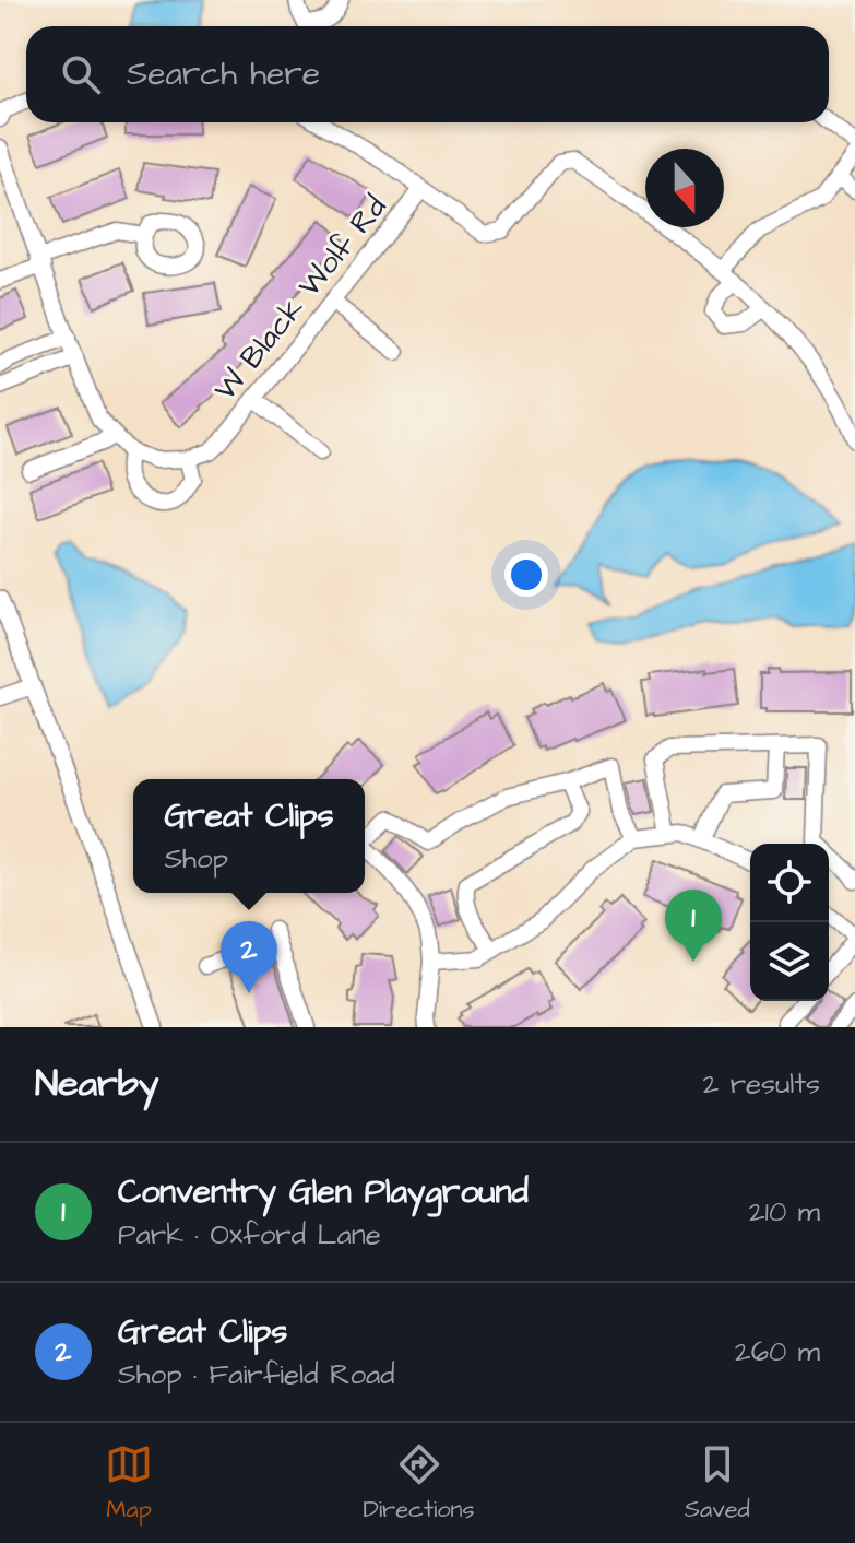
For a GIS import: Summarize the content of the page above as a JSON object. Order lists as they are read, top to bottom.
{
  "streets": {
    "street": ["W Black Wolf Rd"]
  },
  "north": "bottom",
  "page": {
    "search": "Search here",
    "popup": ["Great Clips", "Shop"],
    "pins": ["1", "2"],
    "heading": ["Nearby", "2 results"],
    "list": [
      {
        "mark": "1",
        "name": "Conventry Glen Playground",
        "note": "Park · Oxford Lane",
        "value": "210 m"
      },
      {
        "mark": "2",
        "name": "Great Clips",
        "note": "Shop · Fairfield Road",
        "value": "260 m"
      }
    ],
    "nav": ["Map", "Directions", "Saved"]
  }
}
